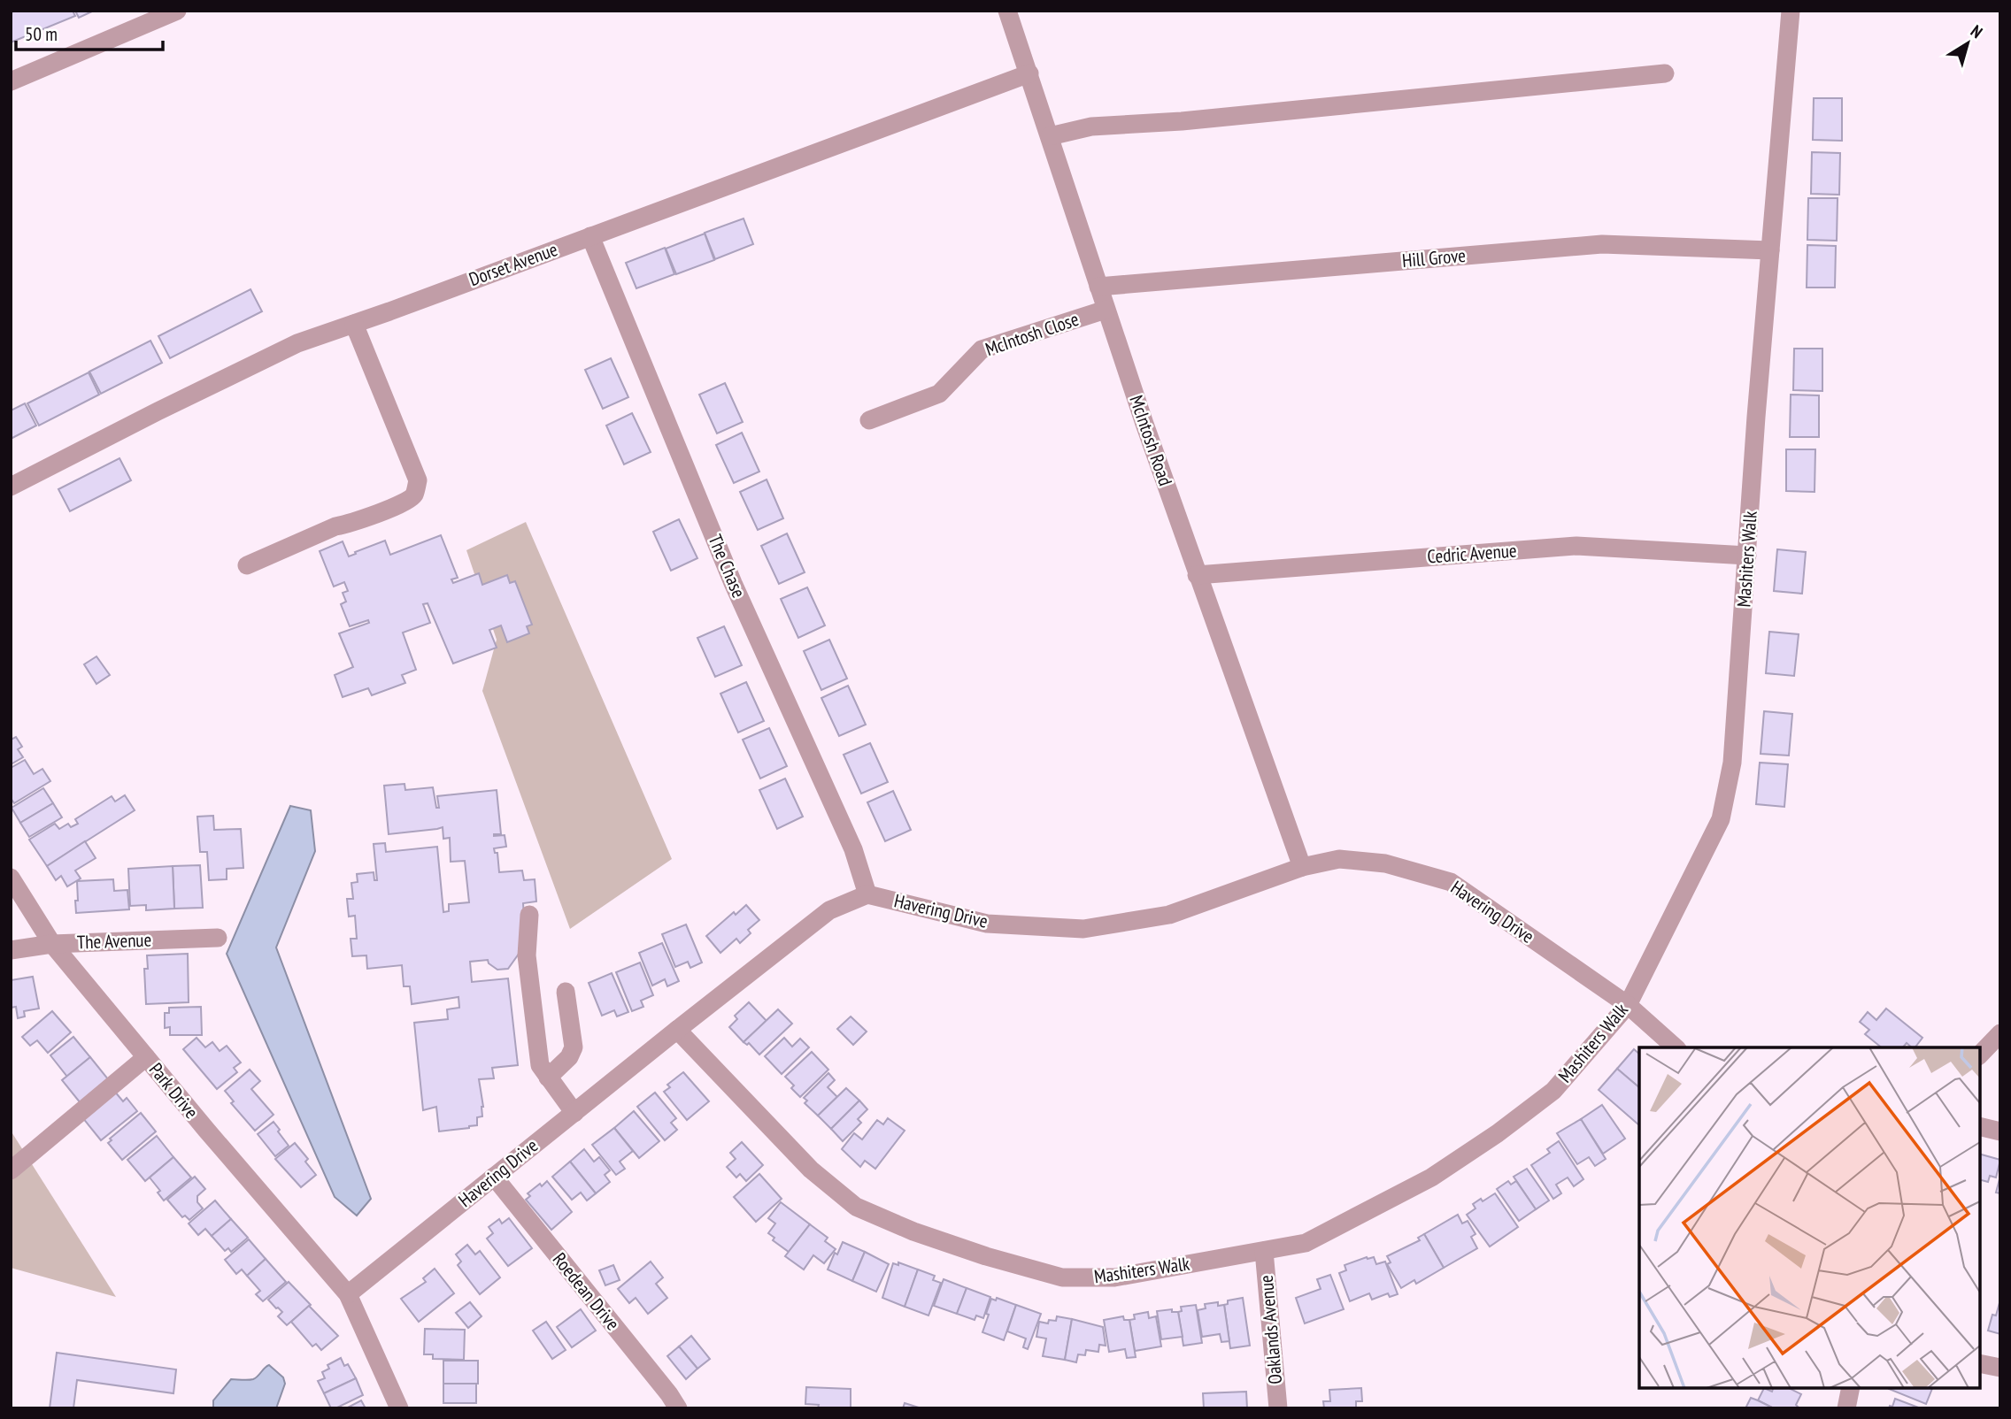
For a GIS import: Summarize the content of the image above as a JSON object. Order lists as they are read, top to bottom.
{
  "streets": {
    "street": [
      "Hill Grove",
      "Dorset Avenue",
      "McIntosh Close",
      "McIntosh Road",
      "Cedric Avenue",
      "Mashiters Walk",
      "The Chase",
      "Havering Drive",
      "The Avenue",
      "Park Drive",
      "Roedean Drive",
      "Oaklands Avenue"
    ]
  },
  "crossings": [
    ["Hill Grove", "McIntosh Road"],
    ["Hill Grove", "Mashiters Walk"],
    ["Dorset Avenue", "McIntosh Road"],
    ["Dorset Avenue", "The Chase"],
    ["McIntosh Close", "McIntosh Road"],
    ["McIntosh Road", "Cedric Avenue"],
    ["McIntosh Road", "Havering Drive"],
    ["Cedric Avenue", "Mashiters Walk"],
    ["Mashiters Walk", "Havering Drive"],
    ["Mashiters Walk", "Oaklands Avenue"],
    ["The Chase", "Havering Drive"],
    ["Havering Drive", "Park Drive"],
    ["Havering Drive", "Roedean Drive"],
    ["The Avenue", "Park Drive"]
  ],
  "scale_bar": "50 m",
  "north": "top right"
}
